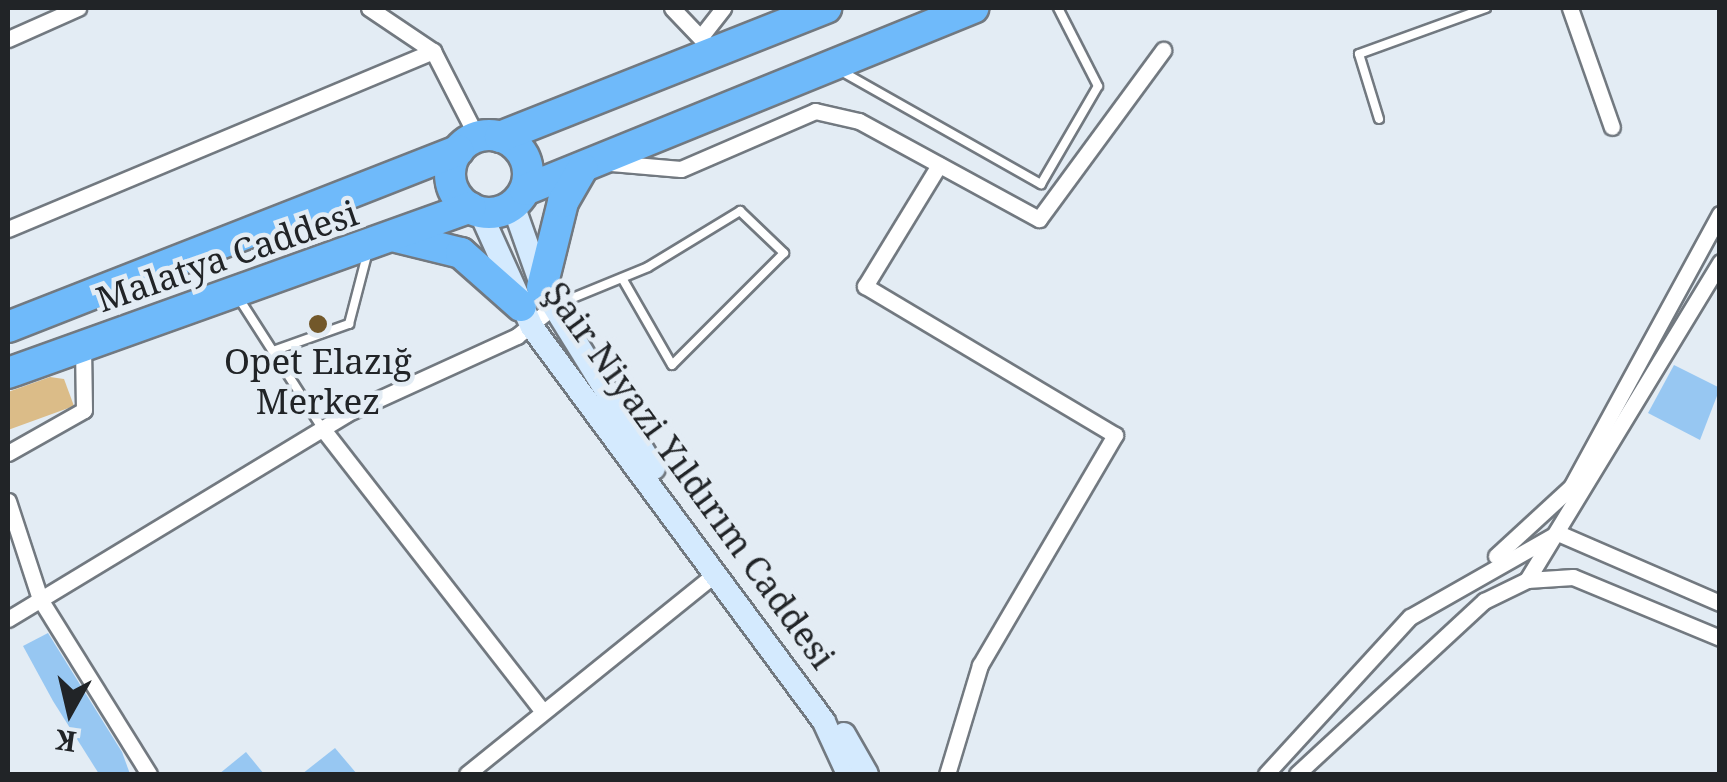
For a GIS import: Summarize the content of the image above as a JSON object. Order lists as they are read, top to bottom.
{
  "streets": {
    "highway": ["Malatya Caddesi"],
    "street": ["Şair Niyazi Yıldırım Caddesi"]
  },
  "crossings": [
    ["Malatya Caddesi", "Şair Niyazi Yıldırım Caddesi"]
  ],
  "places": ["Opet Elazığ Merkez"],
  "north": "bottom"
}
